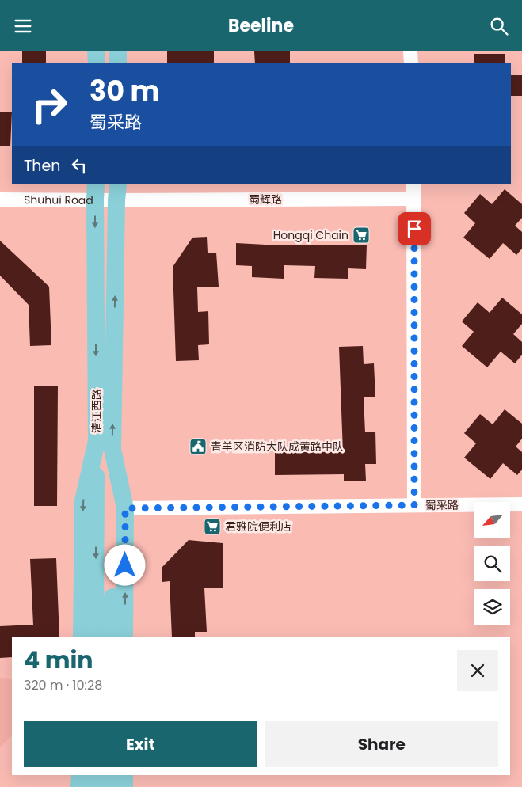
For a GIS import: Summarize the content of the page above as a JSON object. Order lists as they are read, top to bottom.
{
  "streets": {
    "main road": ["清江西路"],
    "street": ["蜀辉路", "Shuhui Road", "蜀采路"]
  },
  "crossings": [
    ["蜀辉路", "Shuhui Road"],
    ["蜀辉路", "清江西路"],
    ["Shuhui Road", "清江西路"],
    ["清江西路", "蜀采路"]
  ],
  "places": {
    "supermarket": ["Hongqi Chain", "君雅院便利店"],
    "public building": ["青羊区消防大队成黄路中队"]
  },
  "north": "bottom left",
  "page": {
    "header": "Beeline",
    "turn": ["30 m", "蜀采路"],
    "then": "Then",
    "heading": ["4 min", "320 m · 10:28"],
    "buttons": ["Exit", "Share"]
  }
}
